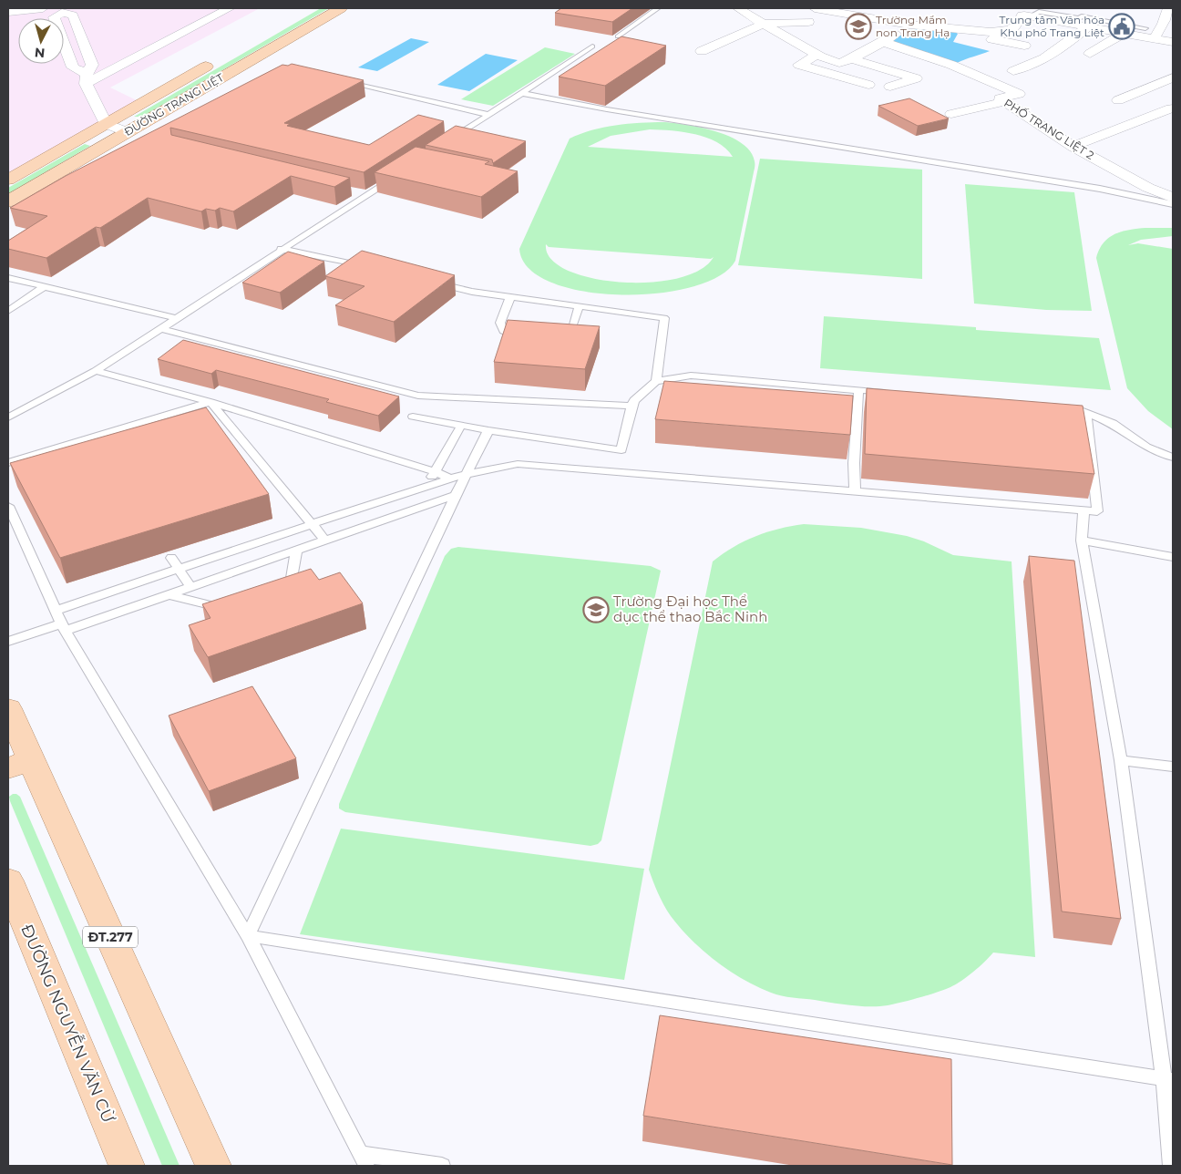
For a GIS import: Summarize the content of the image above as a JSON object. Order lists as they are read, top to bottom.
{
  "streets": {
    "main road": ["ĐƯỜNG TRANG LIỆT", "ĐT.277", "ĐƯỜNG NGUYỄN VĂN CỪ"],
    "street": ["PHỐ TRANG LIỆT 2"]
  },
  "places": {
    "school or university": ["Trường Mầm non Trang Hạ", "Trường Đại học Thể dục thể thao Bắc Ninh"],
    "public building": ["Trung tâm Văn hóa Khu phố Trang Liệt"]
  },
  "north": "bottom"
}
